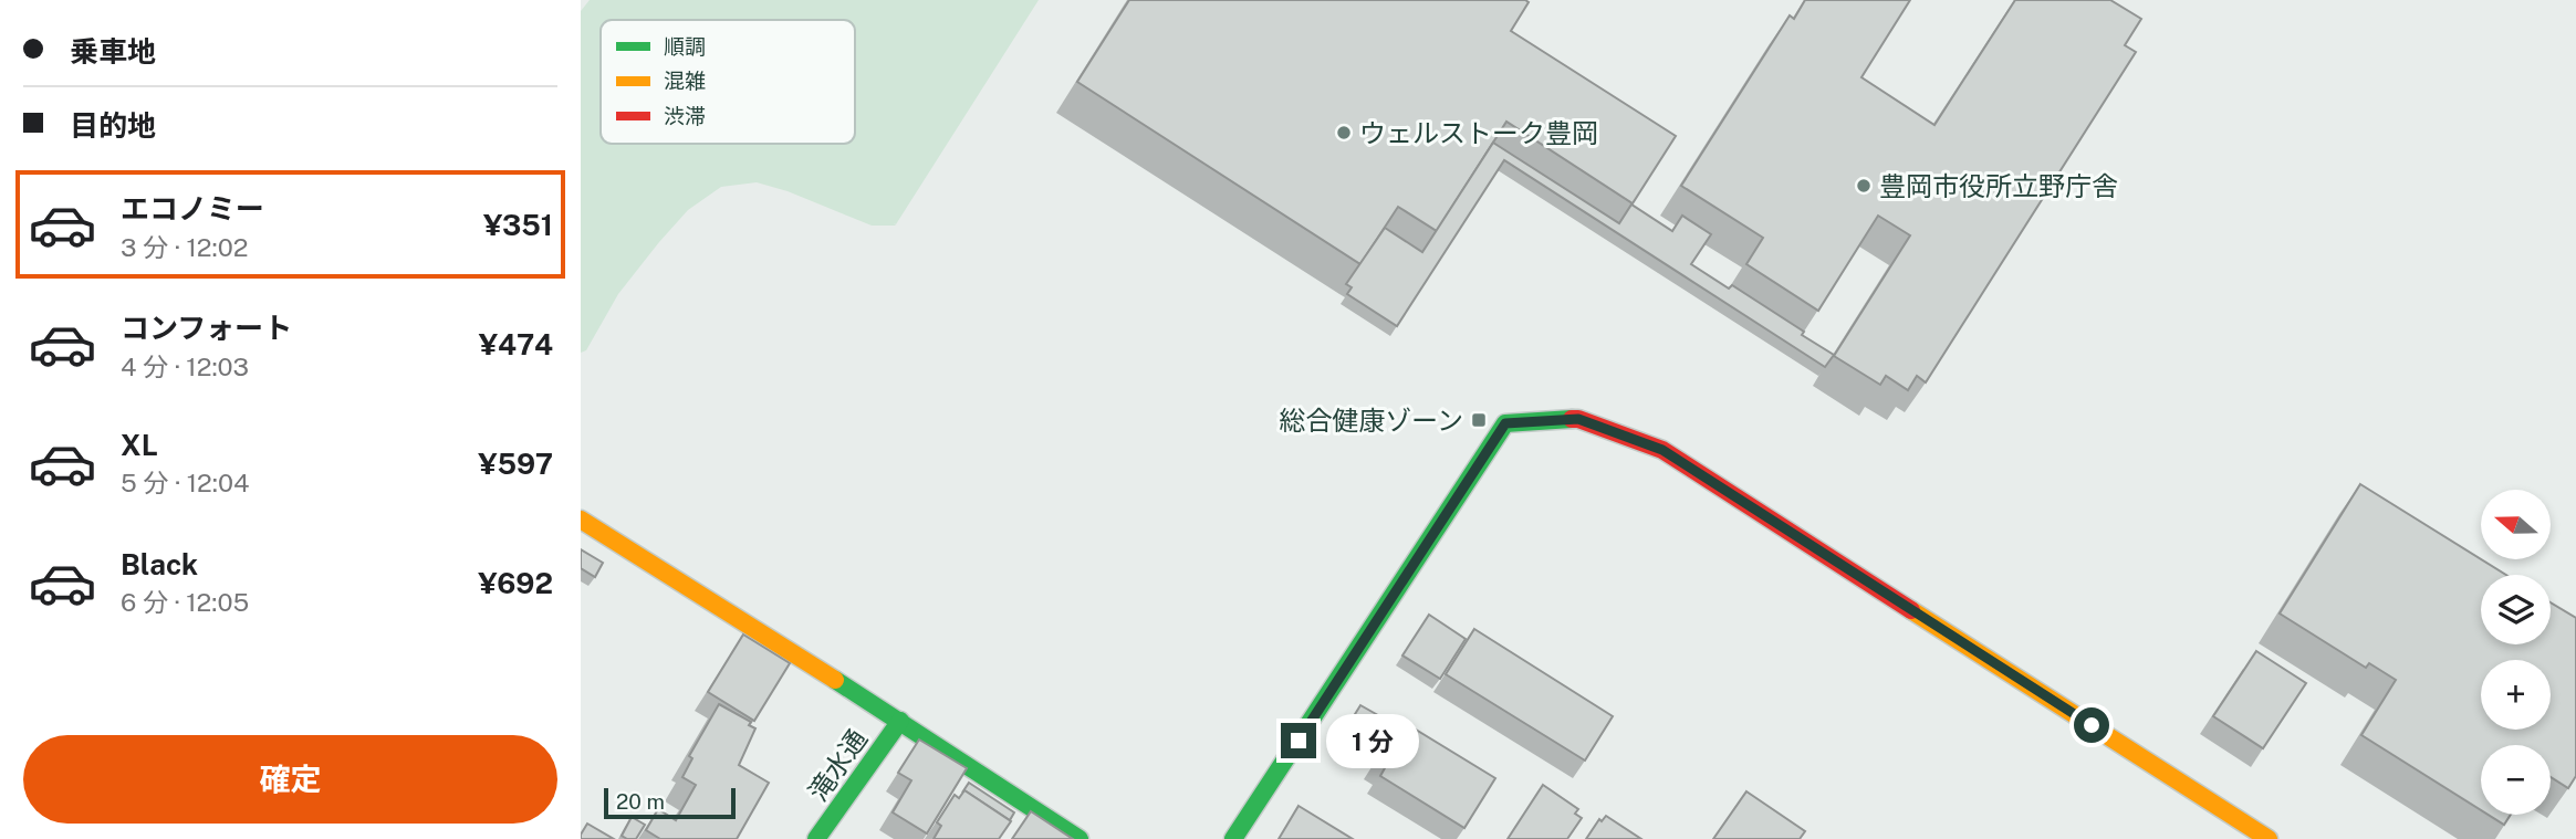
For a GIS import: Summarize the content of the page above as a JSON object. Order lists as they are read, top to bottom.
{
  "streets": {
    "street": ["滝水通"]
  },
  "places": {
    "other": ["ウェルストーク豊岡", "豊岡市役所立野庁舎"],
    "transit": ["総合健康ゾーン"]
  },
  "legend": ["順調", "混雑", "渋滞"],
  "scale_bar": "20 m",
  "north": "left",
  "page": {
    "banner": ["乗車地", "目的地"],
    "list": [
      {
        "name": "エコノミー",
        "note": "3 分 · 12:02",
        "value": "¥351"
      },
      {
        "name": "コンフォート",
        "note": "4 分 · 12:03",
        "value": "¥474"
      },
      {
        "name": "XL",
        "note": "5 分 · 12:04",
        "value": "¥597"
      },
      {
        "name": "Black",
        "note": "6 分 · 12:05",
        "value": "¥692"
      }
    ],
    "map_buttons": ["+", "−"],
    "bubble": "1 分",
    "buttons": "確定",
    "scale": "20 m"
  }
}
